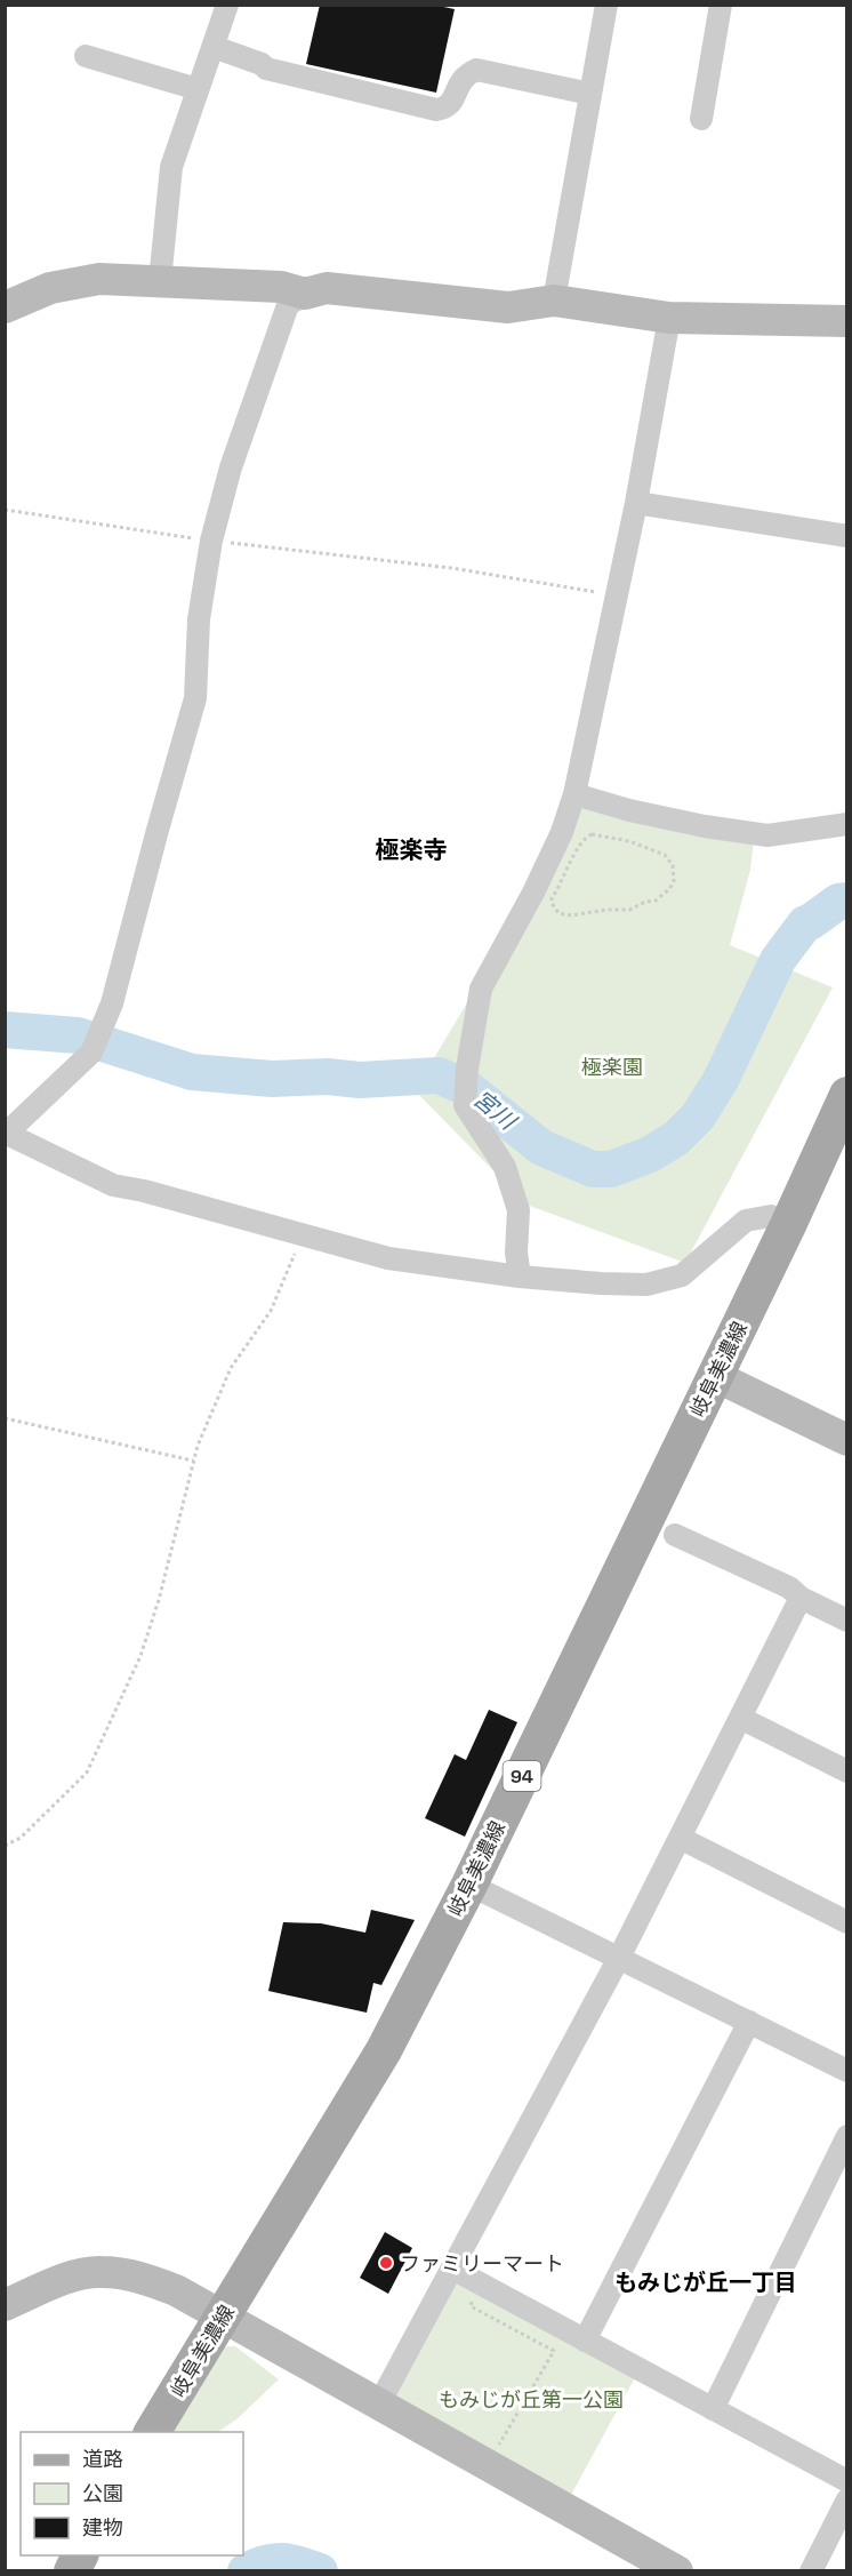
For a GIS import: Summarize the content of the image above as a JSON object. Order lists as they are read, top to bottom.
{
  "streets": {
    "main road": ["岐阜美濃線", "94"]
  },
  "districts": ["極楽寺", "もみじが丘一丁目"],
  "water": ["宮川"],
  "parks": ["極楽園", "もみじが丘第一公園"],
  "places": ["ファミリーマート"],
  "legend": ["道路", "公園", "建物"]
}
